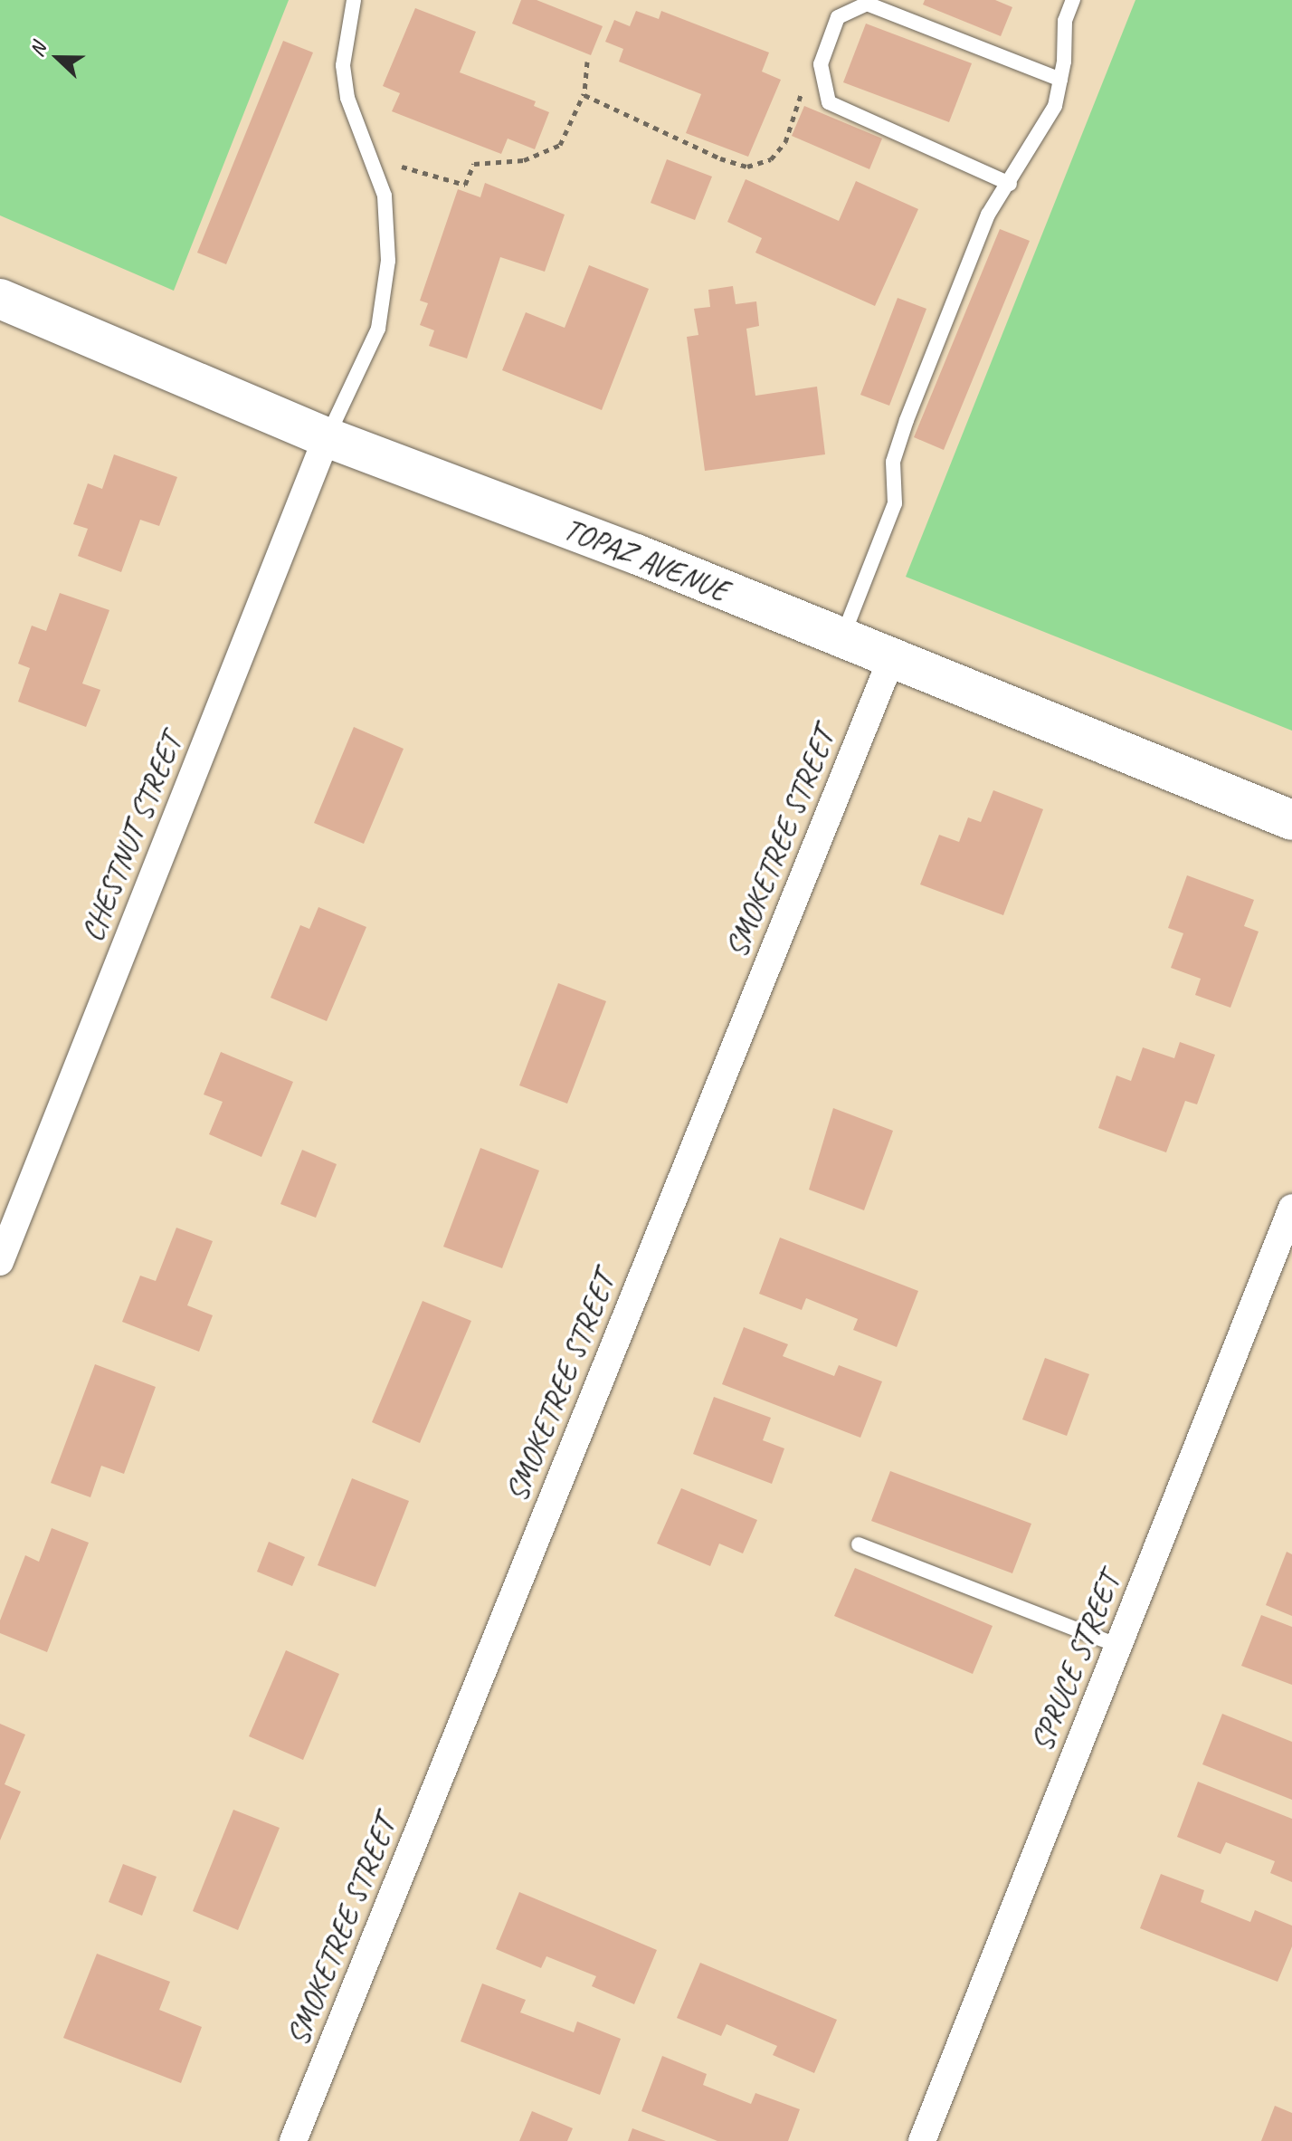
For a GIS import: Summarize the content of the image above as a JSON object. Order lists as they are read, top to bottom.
{
  "streets": {
    "street": [
      "TOPAZ AVENUE",
      "CHESTNUT STREET",
      "SMOKETREE STREET",
      "SPRUCE STREET"
    ]
  },
  "crossings": [
    ["TOPAZ AVENUE", "CHESTNUT STREET"],
    ["TOPAZ AVENUE", "SMOKETREE STREET"]
  ],
  "north": "left"
}
